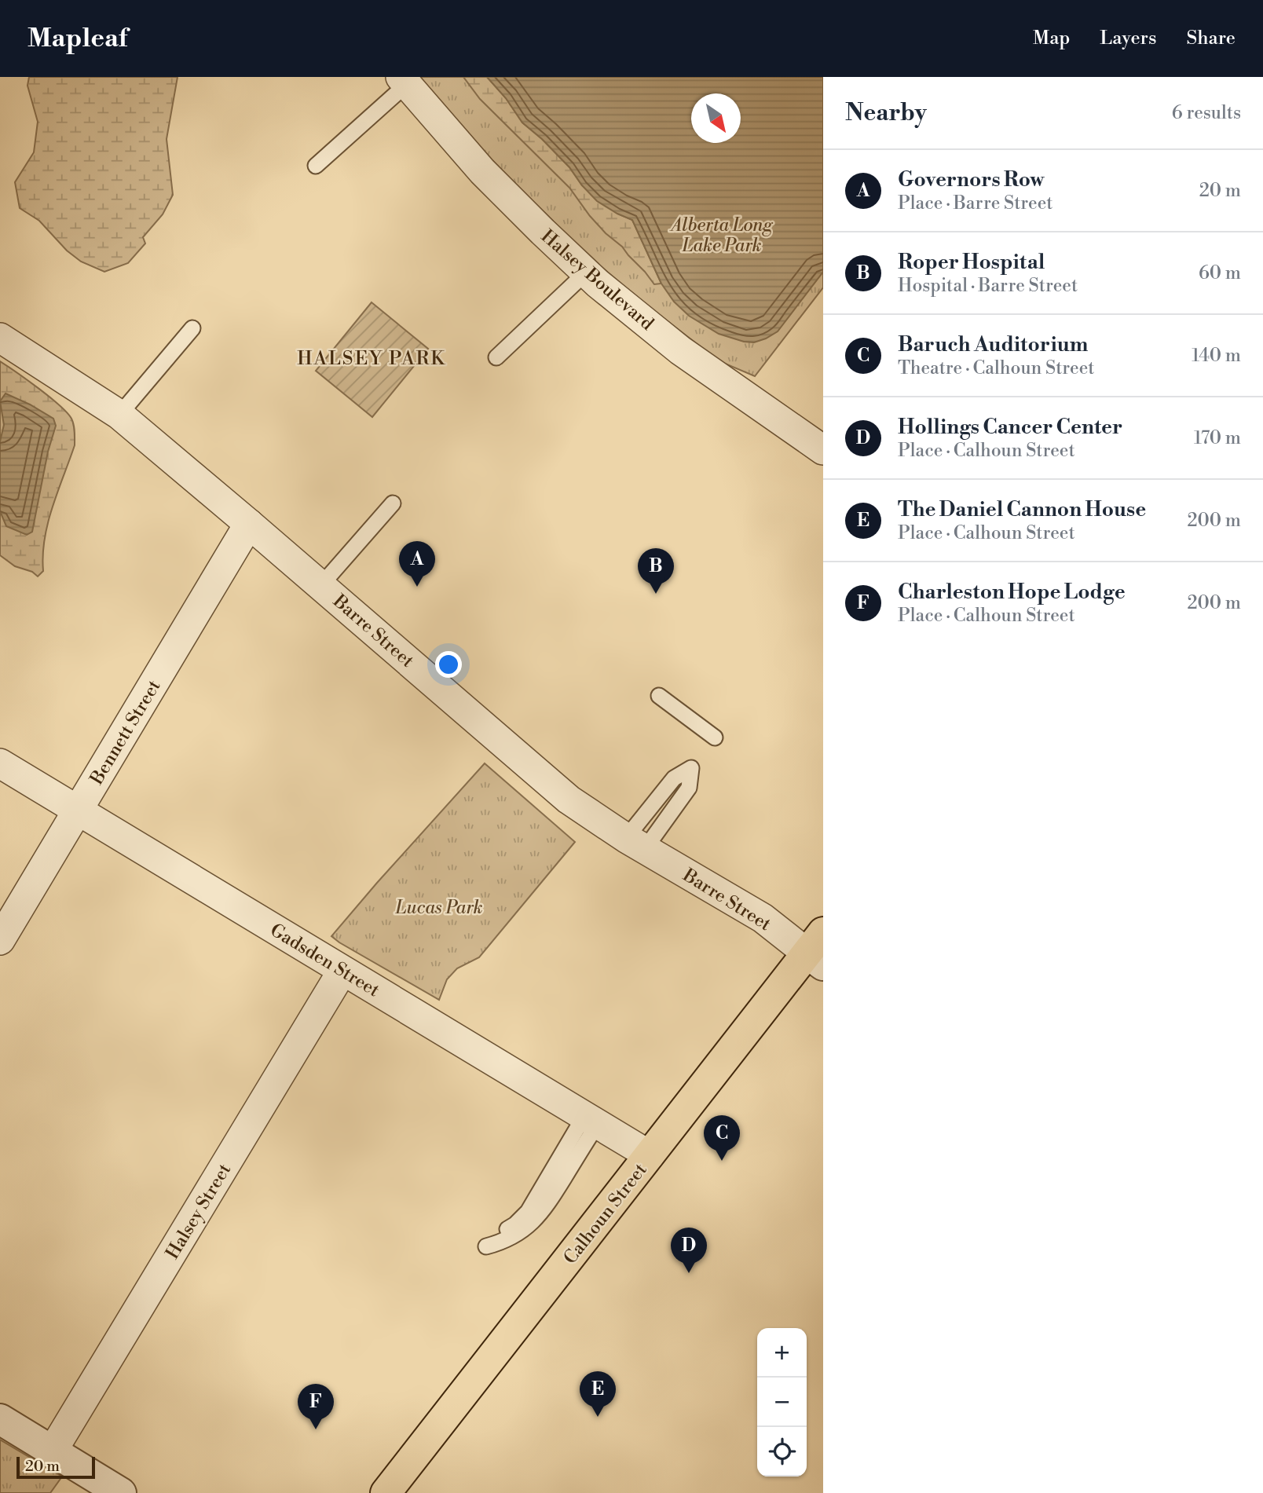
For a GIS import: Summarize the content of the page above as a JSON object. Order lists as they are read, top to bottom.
{
  "streets": {
    "main road": ["Calhoun Street"],
    "street": [
      "Halsey Boulevard",
      "Barre Street",
      "Bennett Street",
      "Gadsden Street",
      "Halsey Street"
    ]
  },
  "crossings": [
    ["Barre Street", "Bennett Street"],
    ["Barre Street", "Calhoun Street"],
    ["Bennett Street", "Gadsden Street"],
    ["Gadsden Street", "Halsey Street"],
    ["Gadsden Street", "Calhoun Street"]
  ],
  "districts": ["HALSEY PARK"],
  "parks": ["Alberta Long Lake Park", "Lucas Park"],
  "scale_bar": "20 m",
  "north": "bottom right",
  "page": {
    "header": "Mapleaf",
    "nav": ["Map", "Layers", "Share"],
    "heading": ["Nearby", "6 results"],
    "list": [
      {
        "mark": "A",
        "name": "Governors Row",
        "note": "Place · Barre Street",
        "value": "20 m"
      },
      {
        "mark": "B",
        "name": "Roper Hospital",
        "note": "Hospital · Barre Street",
        "value": "60 m"
      },
      {
        "mark": "C",
        "name": "Baruch Auditorium",
        "note": "Theatre · Calhoun Street",
        "value": "140 m"
      },
      {
        "mark": "D",
        "name": "Hollings Cancer Center",
        "note": "Place · Calhoun Street",
        "value": "170 m"
      },
      {
        "mark": "E",
        "name": "The Daniel Cannon House",
        "note": "Place · Calhoun Street",
        "value": "200 m"
      },
      {
        "mark": "F",
        "name": "Charleston Hope Lodge",
        "note": "Place · Calhoun Street",
        "value": "200 m"
      }
    ],
    "pins": [
      "A",
      "B",
      "C",
      "D",
      "E",
      "F"
    ],
    "map_buttons": ["+", "−"],
    "scale": "20 m"
  }
}
